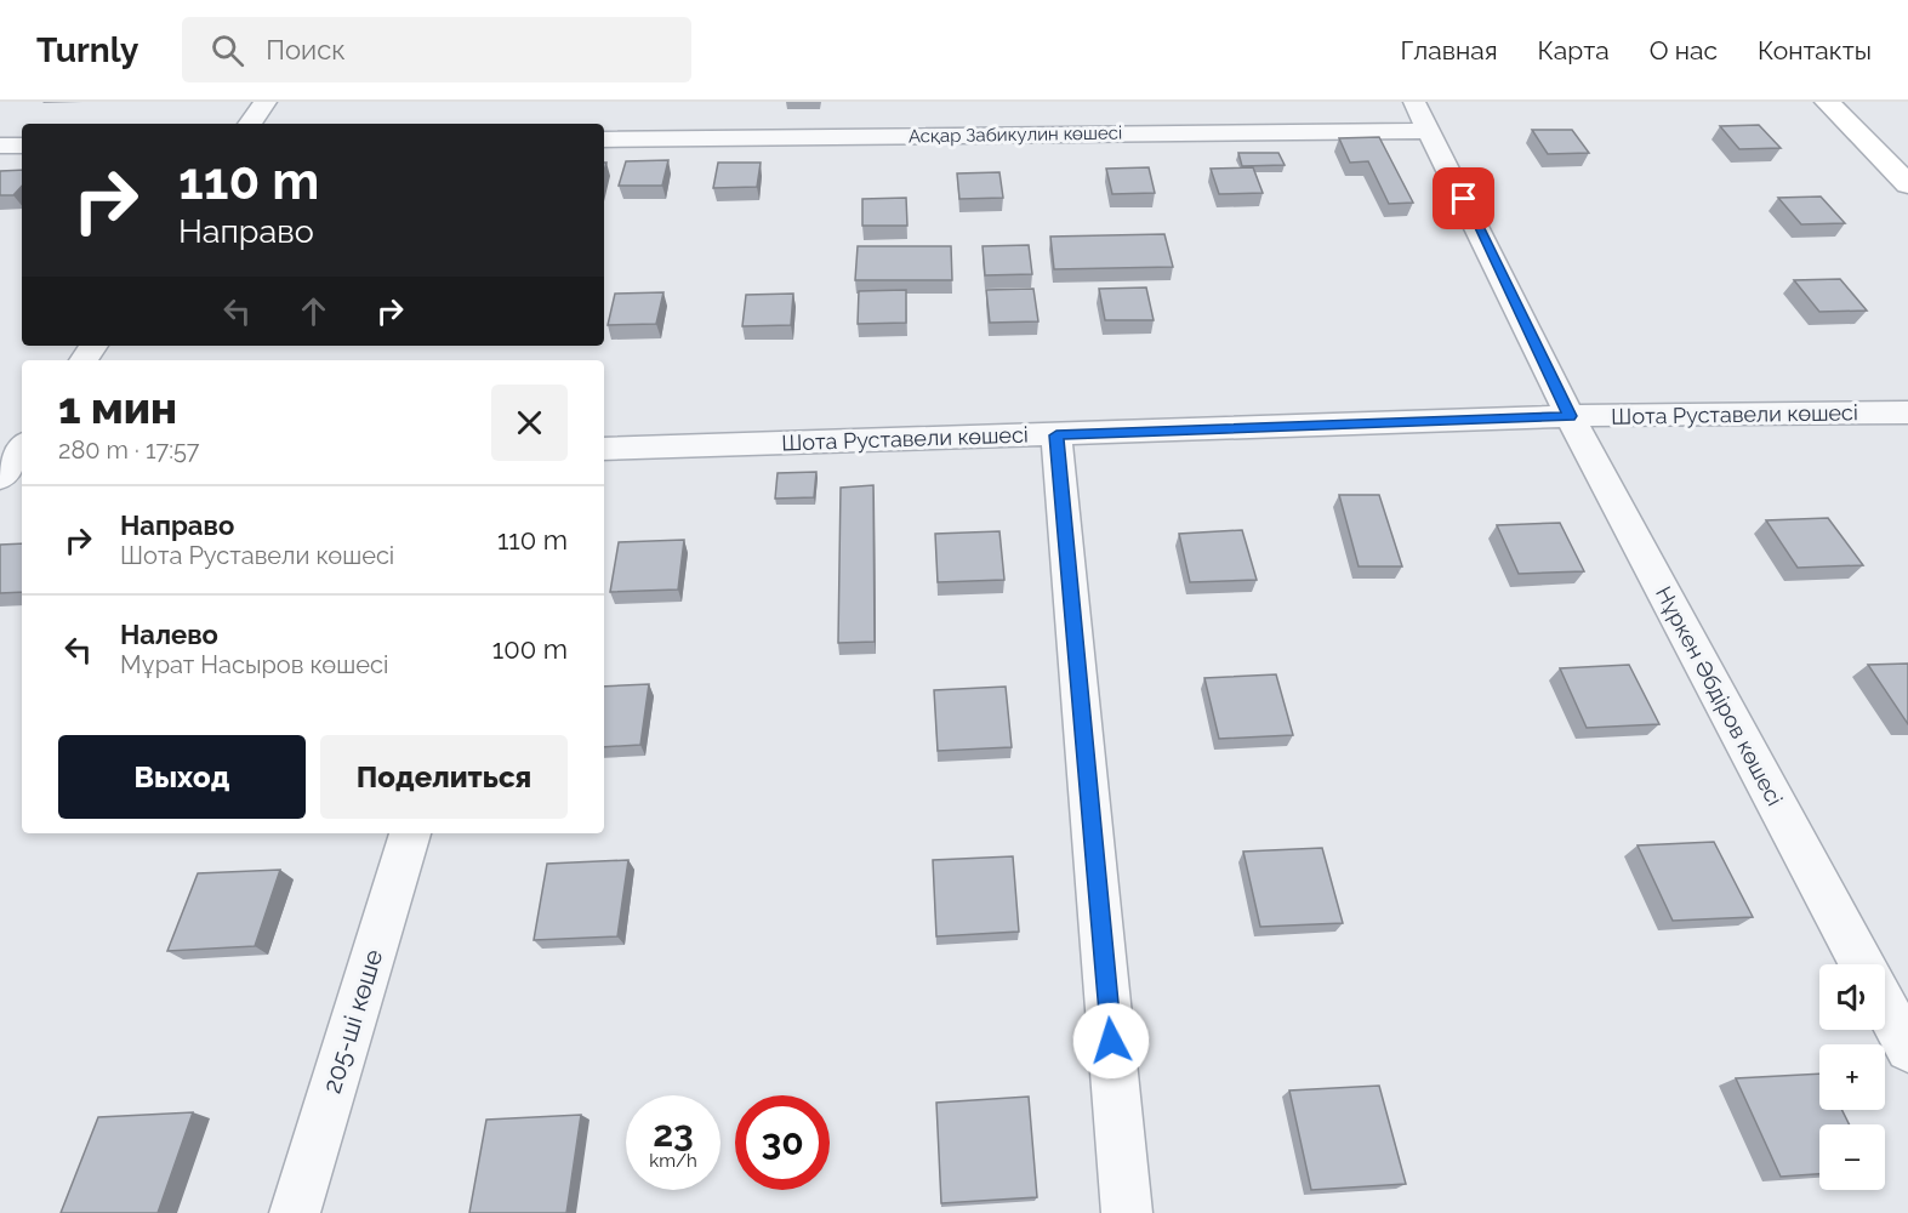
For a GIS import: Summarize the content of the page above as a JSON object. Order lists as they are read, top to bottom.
{
  "streets": {
    "street": [
      "Асқар Забикулин көшесі",
      "Шота Руставели көшесі",
      "Нұркен Әбдіров көшесі",
      "205-ші көше"
    ]
  },
  "crossings": [
    ["Асқар Забикулин көшесі", "Нұркен Әбдіров көшесі"],
    ["Шота Руставели көшесі", "Нұркен Әбдіров көшесі"]
  ],
  "page": {
    "header": "Turnly",
    "search": "Поиск",
    "nav": [
      "Главная",
      "Карта",
      "О нас",
      "Контакты"
    ],
    "turn": ["110 m", "Направо"],
    "heading": ["1 мин", "280 m · 17:57"],
    "list": [
      {
        "name": "Направо",
        "note": "Шота Руставели көшесі",
        "value": "110 m"
      },
      {
        "name": "Налево",
        "note": "Мұрат Насыров көшесі",
        "value": "100 m"
      }
    ],
    "buttons": ["Выход", "Поделиться"],
    "map_buttons": ["+", "−"],
    "speed": "23 km/h",
    "limit": "30"
  }
}
